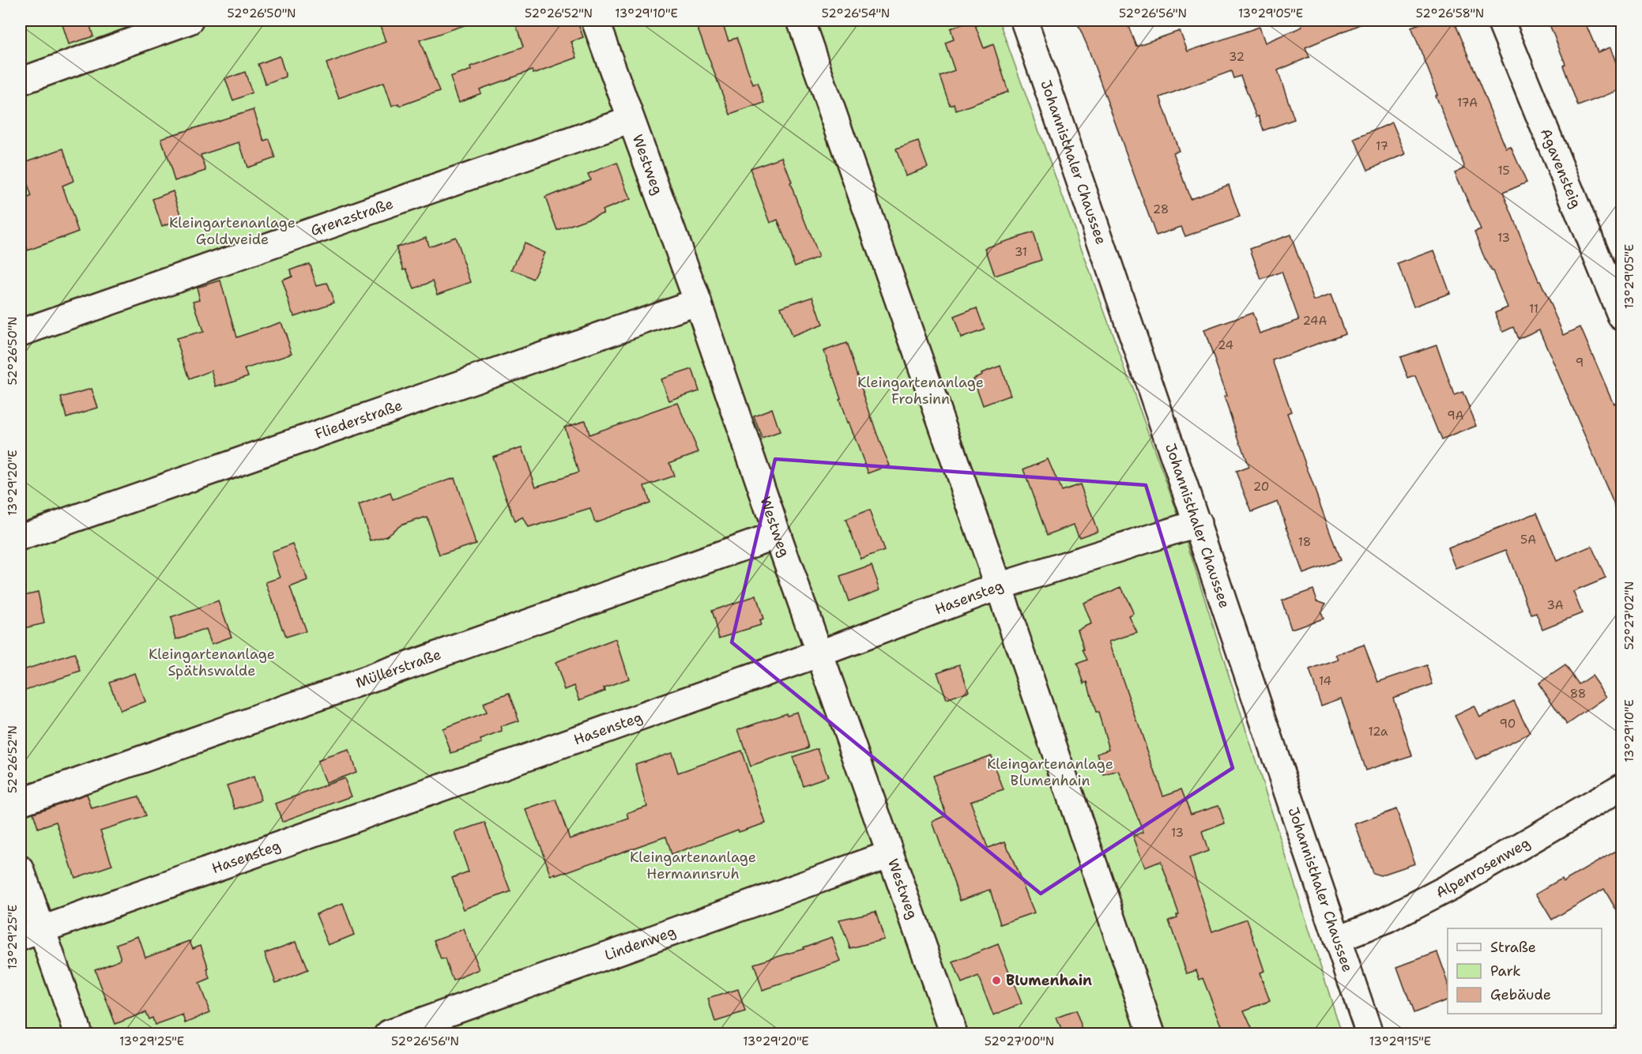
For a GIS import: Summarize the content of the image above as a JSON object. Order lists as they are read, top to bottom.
{
  "streets": {
    "street": [
      "Johannisthaler Chaussee",
      "Westweg",
      "Agavensteig",
      "Grenzstraße",
      "Fliederstraße",
      "Hasensteg",
      "Müllerstraße",
      "Alpenrosenweg",
      "Lindenweg"
    ]
  },
  "crossings": [
    ["Johannisthaler Chaussee", "Hasensteg"],
    ["Johannisthaler Chaussee", "Alpenrosenweg"],
    ["Westweg", "Grenzstraße"],
    ["Westweg", "Fliederstraße"],
    ["Westweg", "Hasensteg"],
    ["Westweg", "Müllerstraße"],
    ["Westweg", "Lindenweg"]
  ],
  "parks": [
    "Kleingartenanlage Goldweide",
    "Kleingartenanlage Frohsinn",
    "Kleingartenanlage Späthswalde",
    "Kleingartenanlage Blumenhain",
    "Kleingartenanlage Hermannsruh"
  ],
  "places": ["Blumenhain"],
  "house_numbers": [
    "32",
    "17A",
    "17",
    "15",
    "28",
    "13",
    "31",
    "11",
    "24A",
    "24",
    "9",
    "9A",
    "20",
    "5A",
    "18",
    "3A",
    "14",
    "88",
    "90",
    "12a",
    "13"
  ],
  "legend": ["Straße", "Park", "Gebäude"],
  "coordinates": [
    "52°26'50\"N",
    "52°26'52\"N",
    "13°29'10\"E",
    "52°26'54\"N",
    "52°26'56\"N",
    "13°29'05\"E",
    "52°26'58\"N",
    "13°29'20\"E",
    "52°27'02\"N",
    "13°29'25\"E",
    "52°27'00\"N",
    "13°29'15\"E"
  ]
}
